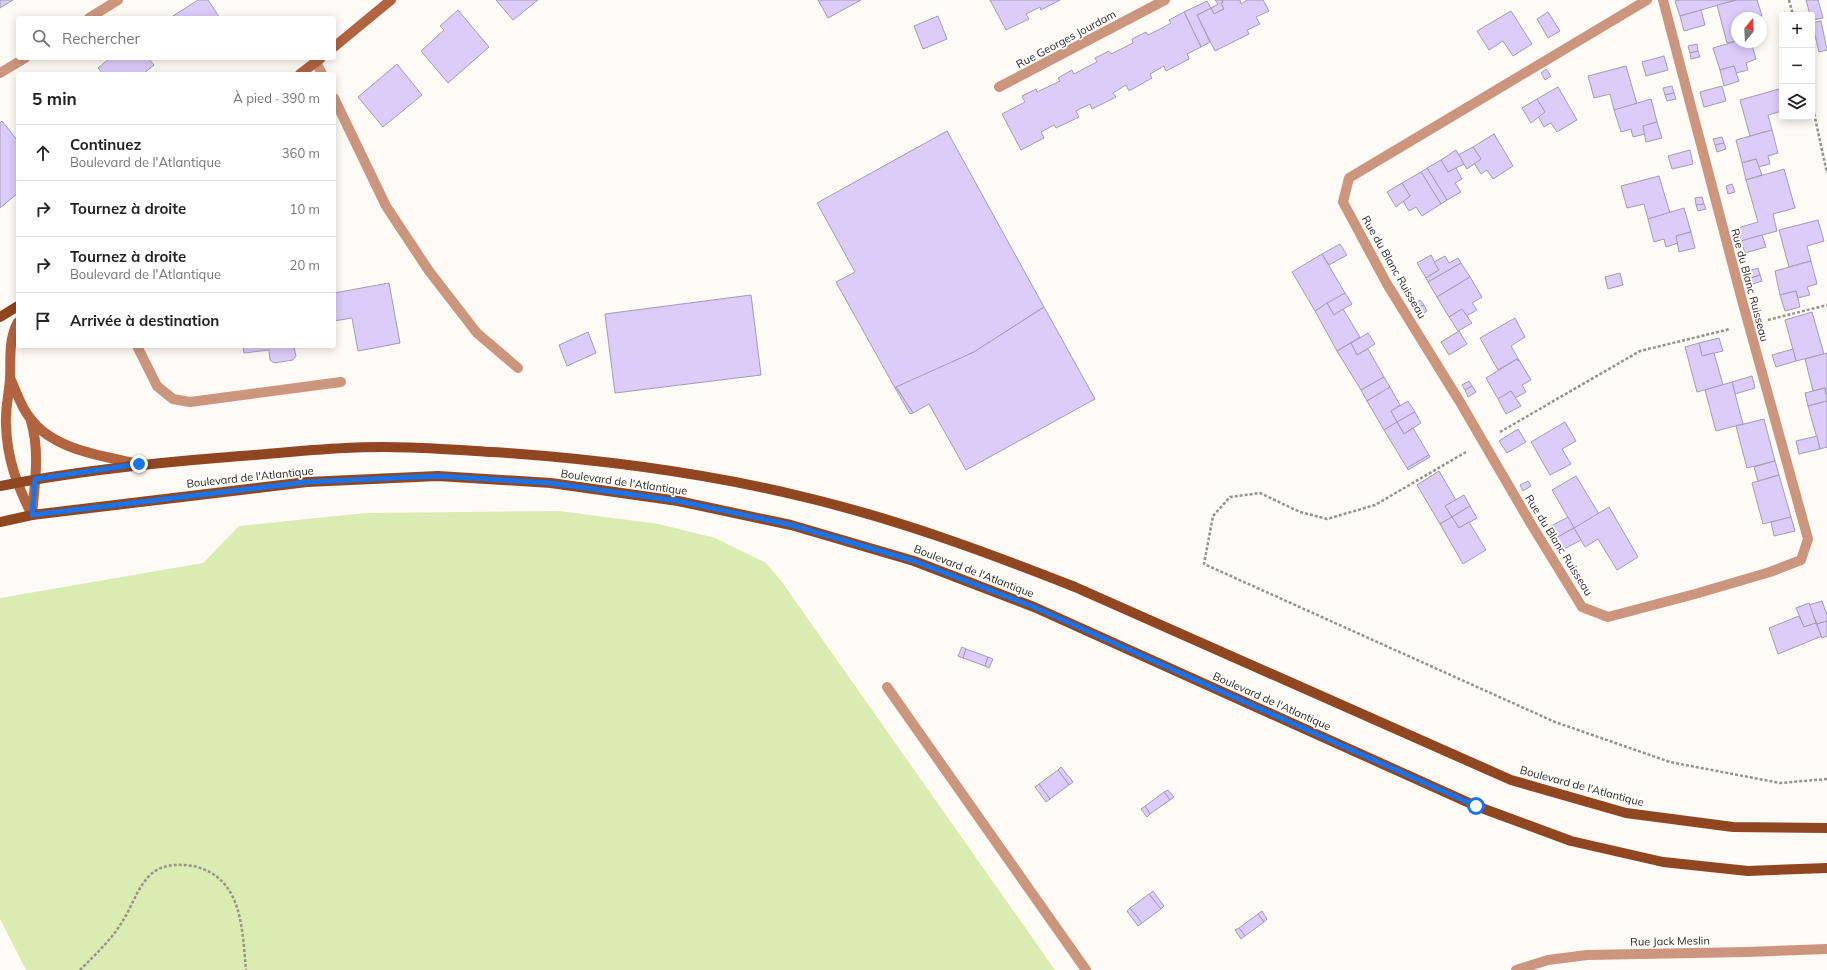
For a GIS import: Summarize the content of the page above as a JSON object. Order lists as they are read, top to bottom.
{
  "streets": {
    "main road": ["Boulevard de l'Atlantique"],
    "street": ["Rue Georges Jourdam", "Rue du Blanc Ruisseau", "Rue Jack Meslin"]
  },
  "north": "top",
  "page": {
    "map_buttons": ["+", "−"],
    "search": "Rechercher",
    "heading": ["5 min", "À pied · 390 m"],
    "list": [
      ["Continuez", "Boulevard de l'Atlantique", "360 m"],
      ["Tournez à droite", "10 m"],
      ["Tournez à droite", "Boulevard de l'Atlantique", "20 m"],
      "Arrivée à destination"
    ]
  }
}
